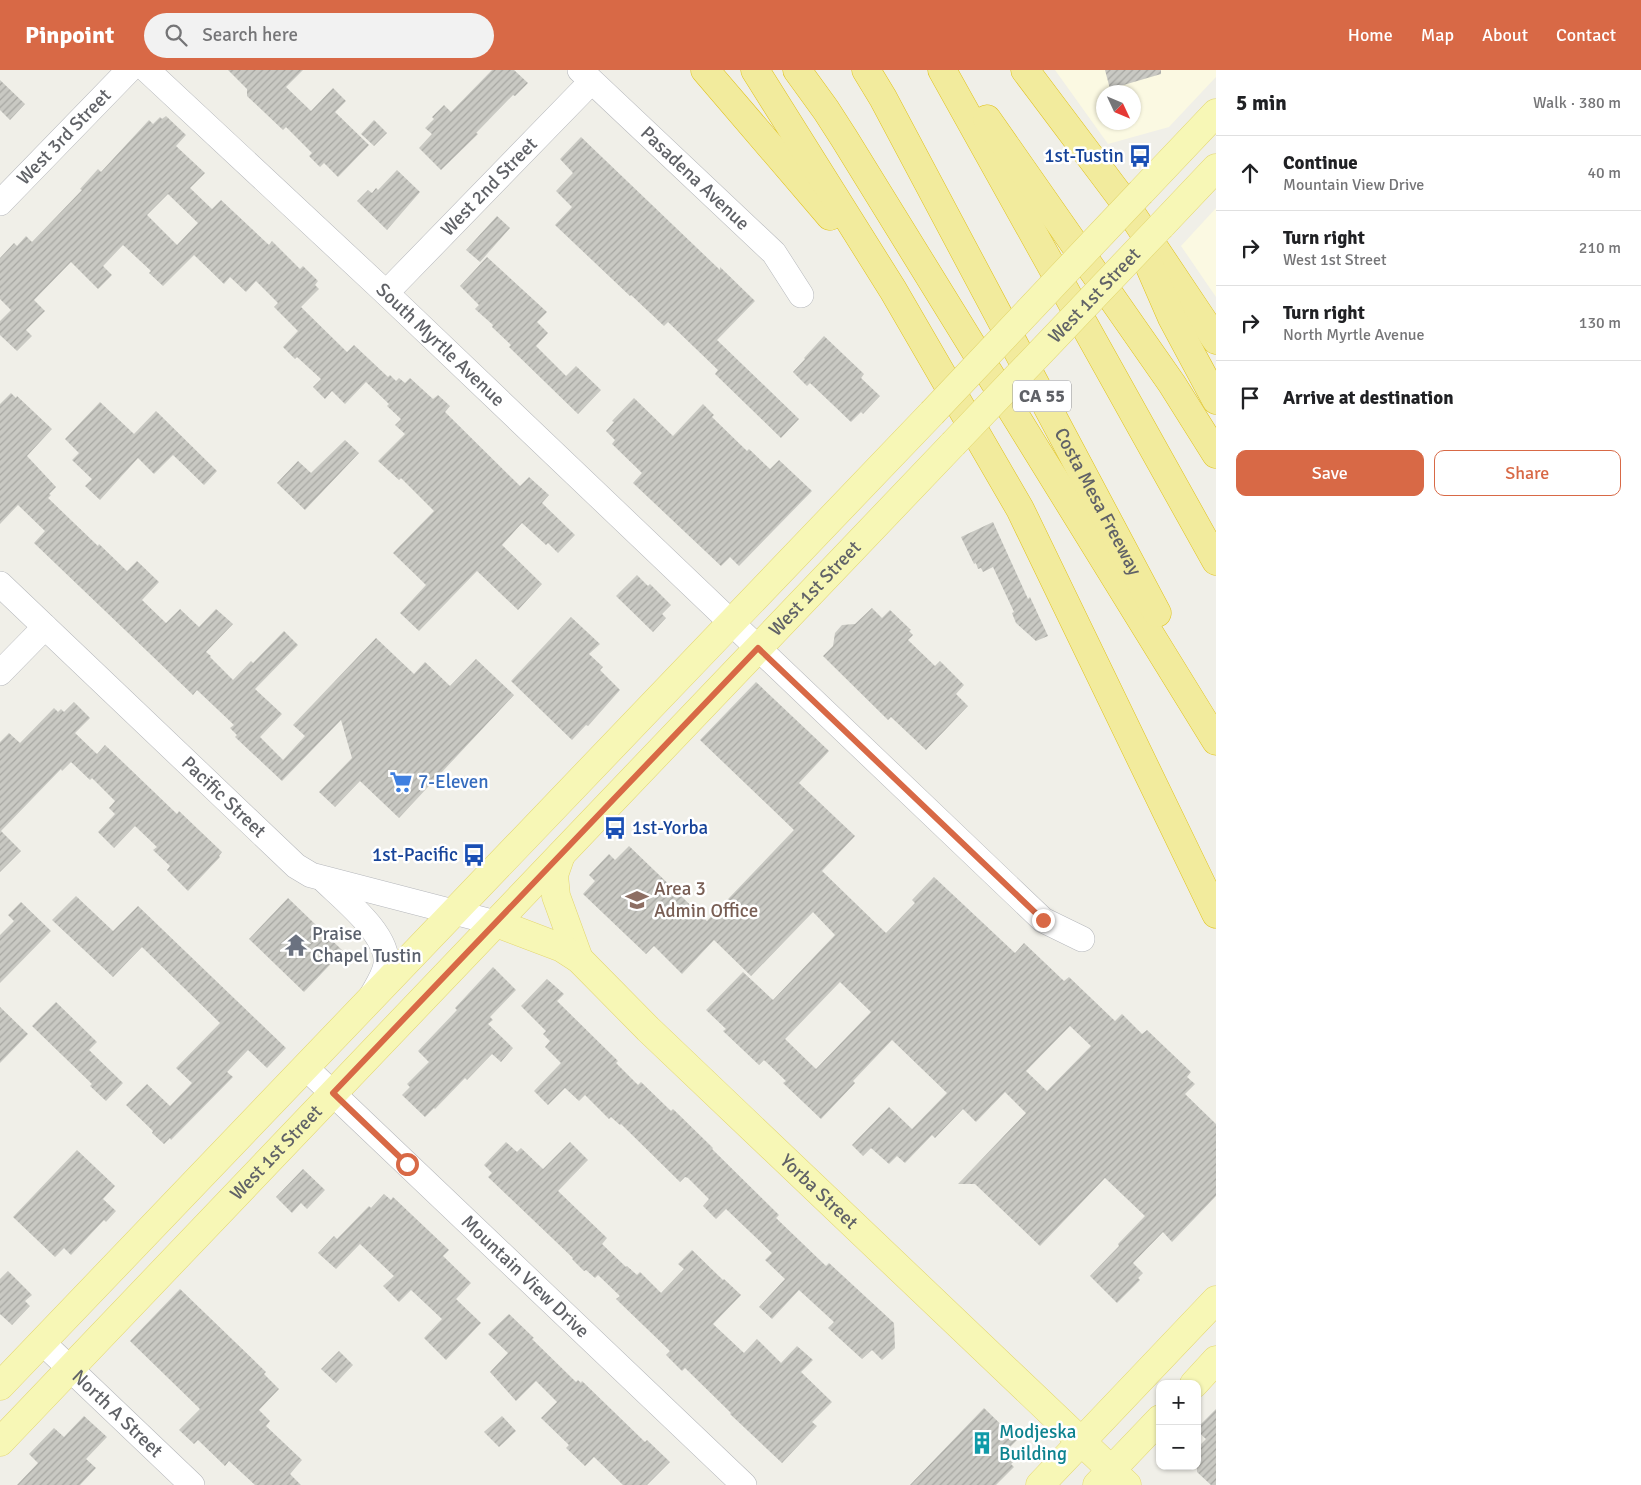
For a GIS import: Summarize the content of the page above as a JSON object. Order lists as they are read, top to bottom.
{
  "streets": {
    "highway": ["CA 55", "Costa Mesa Freeway"],
    "main road": ["West 1st Street", "Yorba Street"],
    "street": [
      "West 3rd Street",
      "Pasadena Avenue",
      "West 2nd Street",
      "South Myrtle Avenue",
      "Pacific Street",
      "Mountain View Drive",
      "North A Street"
    ]
  },
  "crossings": [
    ["Pasadena Avenue", "West 2nd Street"],
    ["West 2nd Street", "South Myrtle Avenue"],
    ["West 1st Street", "South Myrtle Avenue"],
    ["West 1st Street", "Pacific Street"],
    ["West 1st Street", "Yorba Street"],
    ["West 1st Street", "Mountain View Drive"],
    ["West 1st Street", "North A Street"],
    ["Pacific Street", "Yorba Street"]
  ],
  "places": {
    "bus stop": ["1st-Tustin", "1st-Yorba", "1st-Pacific"],
    "supermarket": ["7-Eleven"],
    "school or university": ["Area 3 Admin Office"],
    "temple": ["Praise Chapel Tustin"],
    "building": ["Modjeska Building"]
  },
  "north": "bottom right",
  "page": {
    "header": "Pinpoint",
    "search": "Search here",
    "nav": [
      "Home",
      "Map",
      "About",
      "Contact"
    ],
    "heading": ["5 min", "Walk · 380 m"],
    "list": [
      ["Continue", "Mountain View Drive", "40 m"],
      ["Turn right", "West 1st Street", "210 m"],
      ["Turn right", "North Myrtle Avenue", "130 m"],
      "Arrive at destination"
    ],
    "buttons": ["Save", "Share"],
    "map_buttons": ["+", "−"]
  }
}
